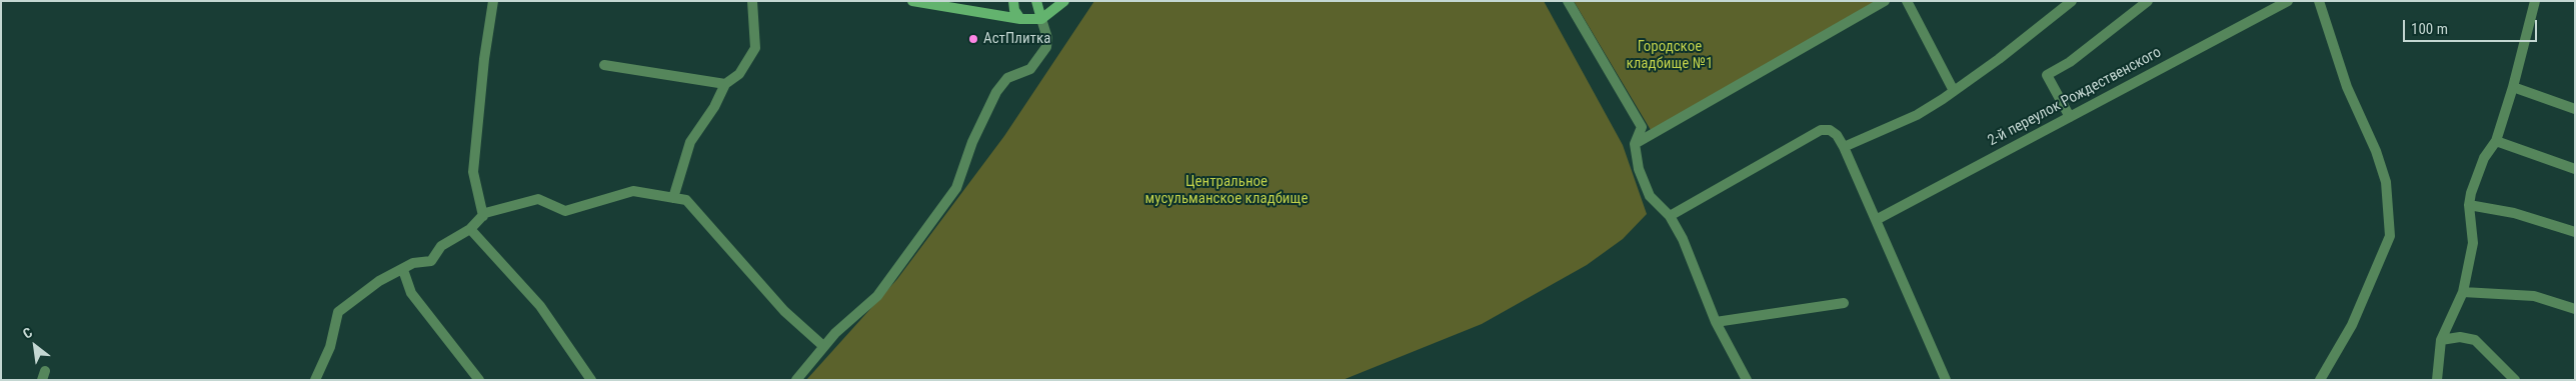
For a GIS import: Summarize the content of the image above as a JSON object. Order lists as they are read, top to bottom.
{
  "streets": {
    "street": ["2-й переулок Рождественского"]
  },
  "parks": ["Городское кладбище №1", "Центральное мусульманское кладбище"],
  "places": ["АстПлитка"],
  "scale_bar": "100 m",
  "north": "top left"
}
